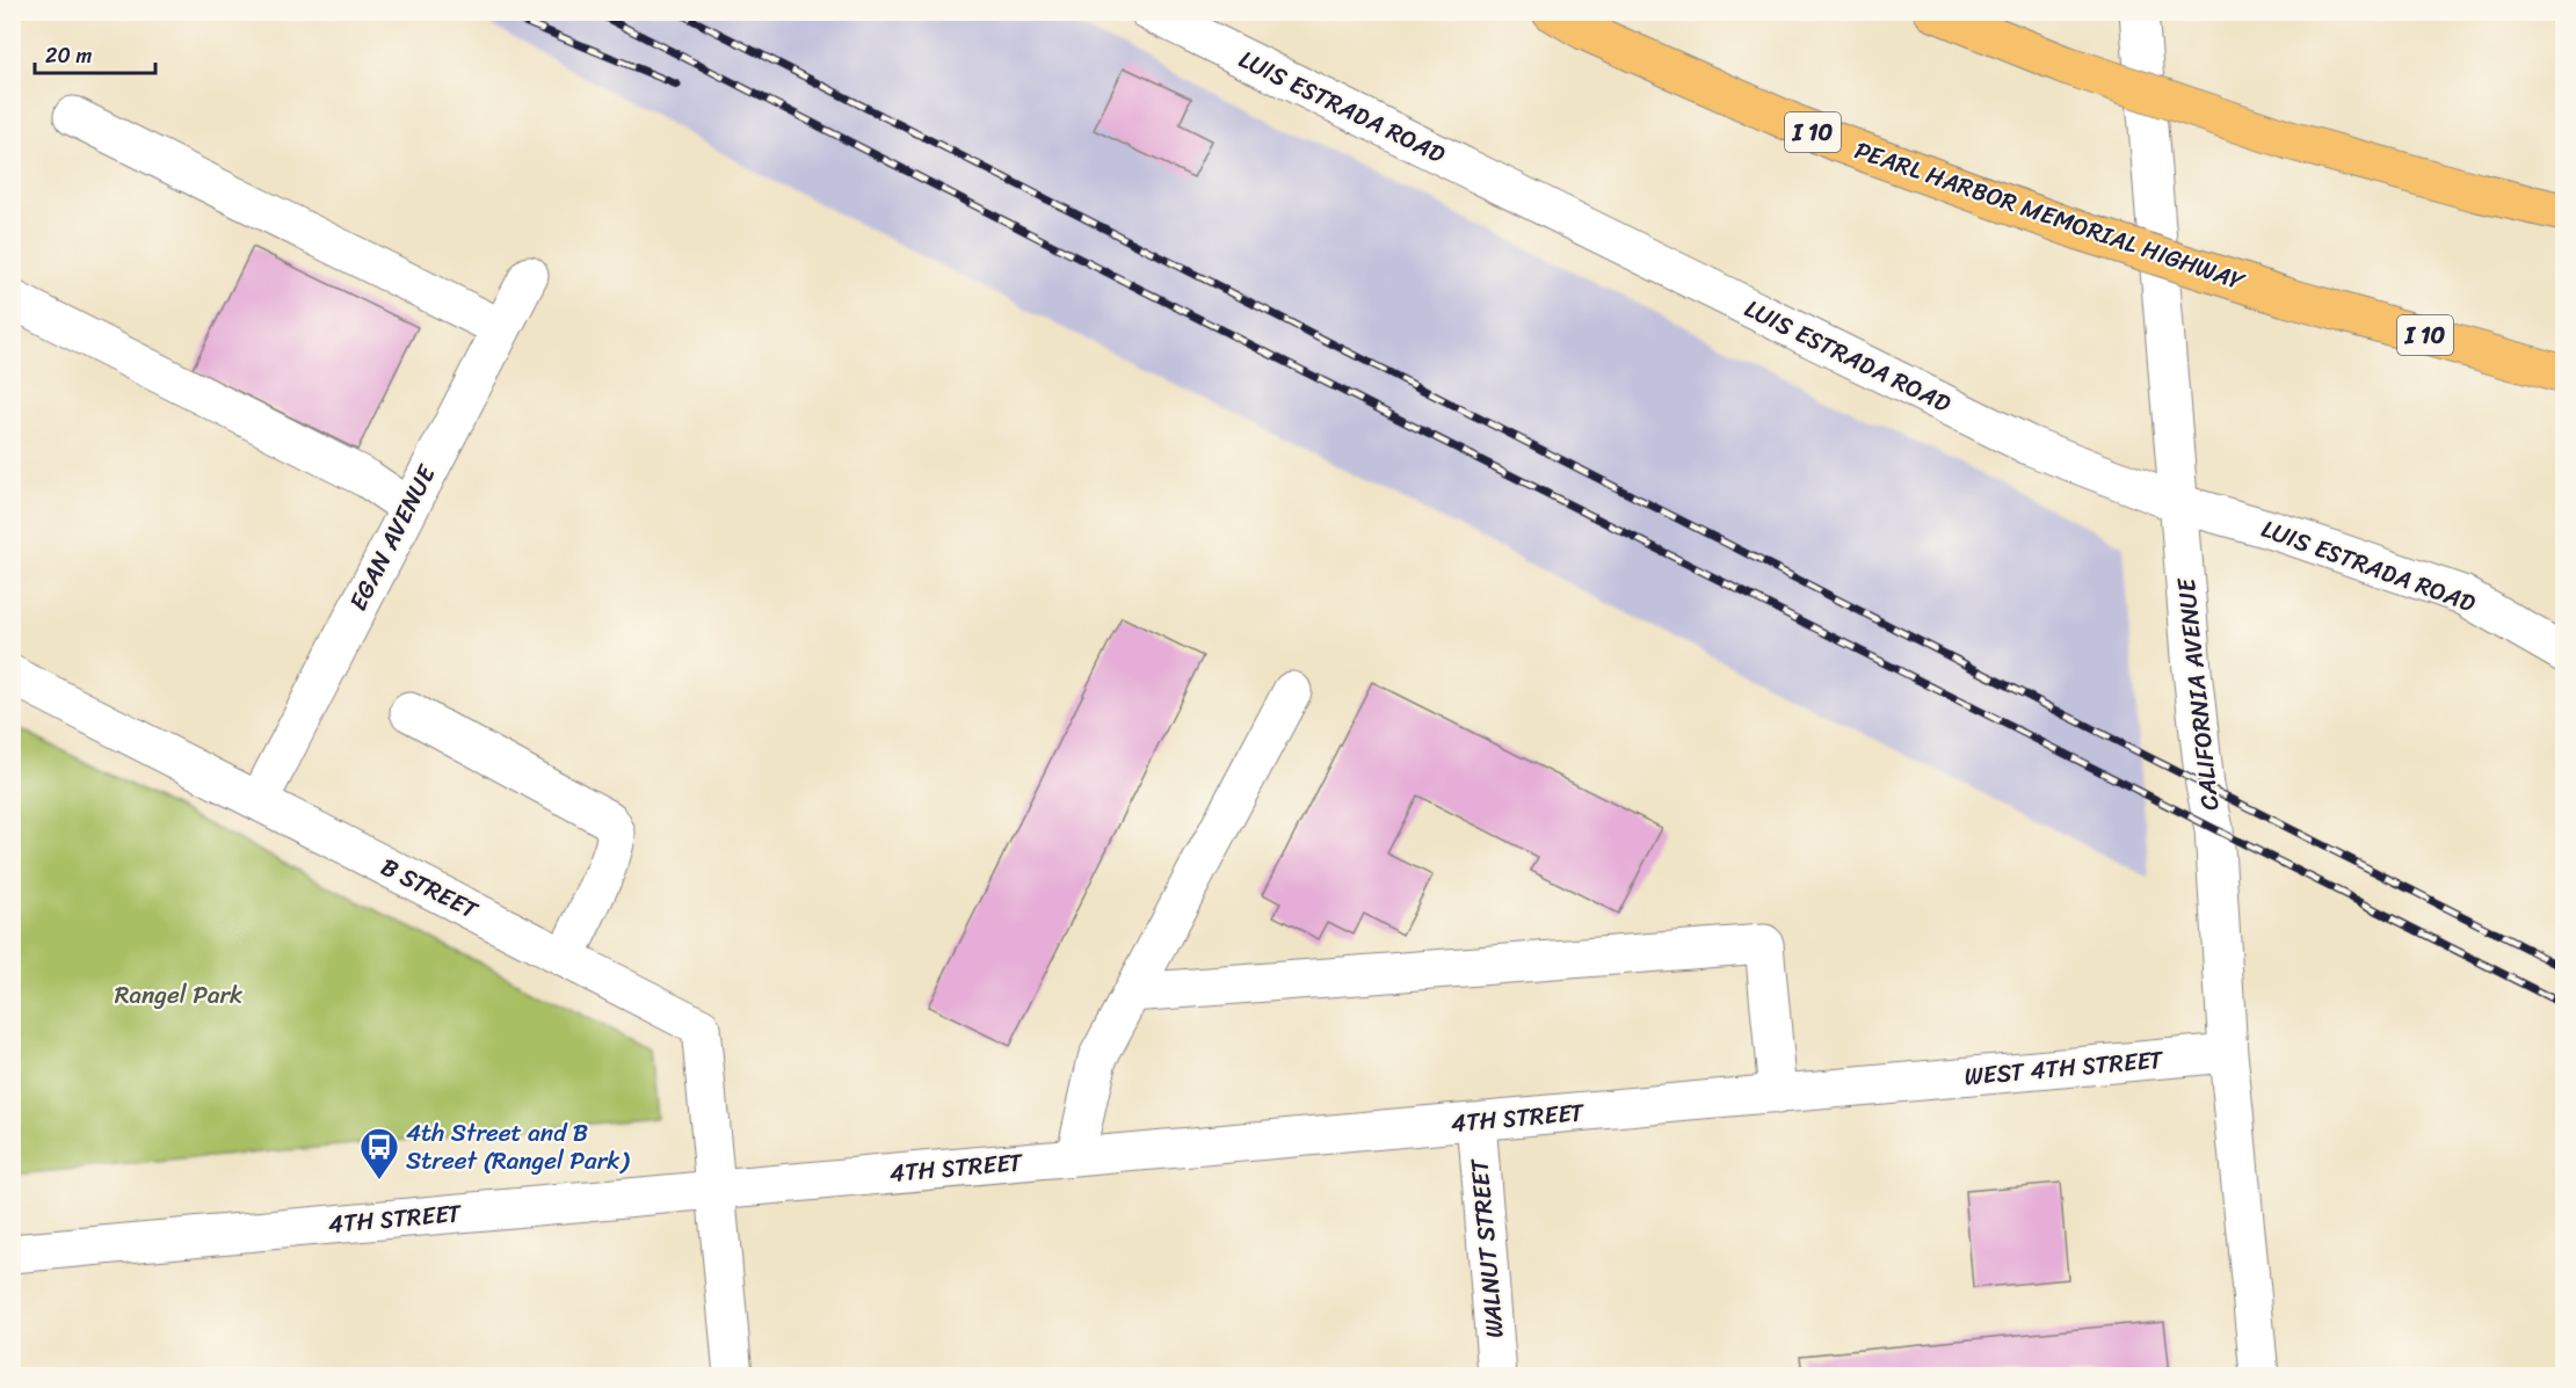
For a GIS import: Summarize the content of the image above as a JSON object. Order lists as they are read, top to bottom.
{
  "streets": {
    "highway": ["I 10", "PEARL HARBOR MEMORIAL HIGHWAY"],
    "street": [
      "LUIS ESTRADA ROAD",
      "EGAN AVENUE",
      "CALIFORNIA AVENUE",
      "B STREET",
      "WEST 4TH STREET",
      "4TH STREET",
      "WALNUT STREET"
    ]
  },
  "crossings": [
    ["LUIS ESTRADA ROAD", "CALIFORNIA AVENUE"],
    ["EGAN AVENUE", "B STREET"],
    ["CALIFORNIA AVENUE", "WEST 4TH STREET"],
    ["B STREET", "4TH STREET"],
    ["WEST 4TH STREET", "4TH STREET"],
    ["4TH STREET", "WALNUT STREET"]
  ],
  "parks": ["Rangel Park"],
  "places": {
    "bus stop": ["4th Street and B Street (Rangel Park)"]
  },
  "scale_bar": "20 m"
}
